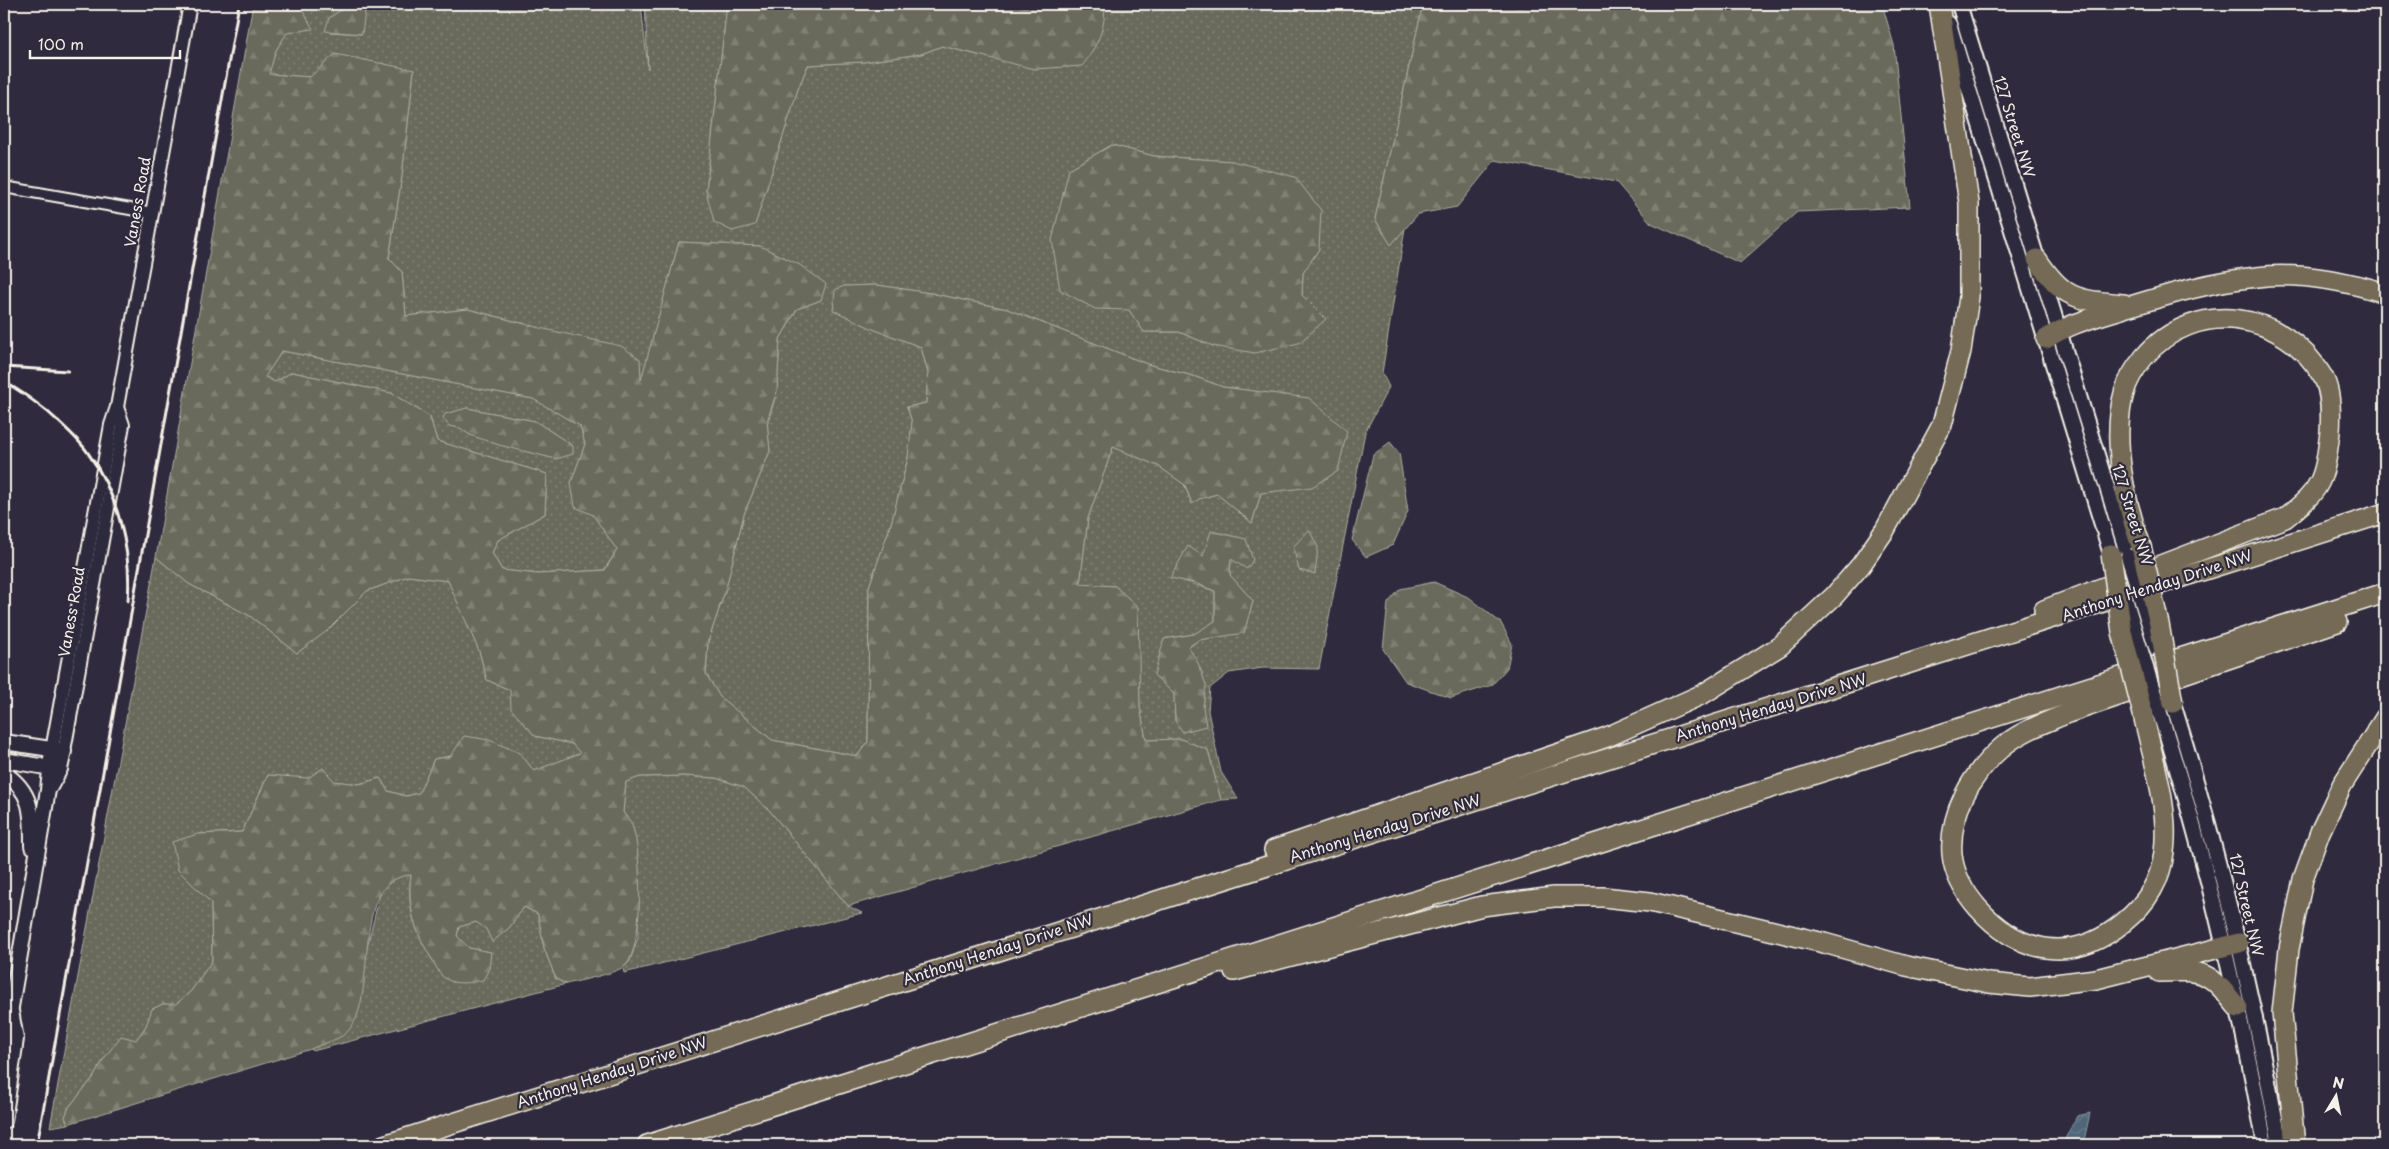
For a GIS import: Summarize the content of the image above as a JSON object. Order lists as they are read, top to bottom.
{
  "streets": {
    "highway": ["Anthony Henday Drive NW"],
    "main road": ["127 Street NW", "Vaness Road"]
  },
  "scale_bar": "100 m",
  "north": "top"
}
